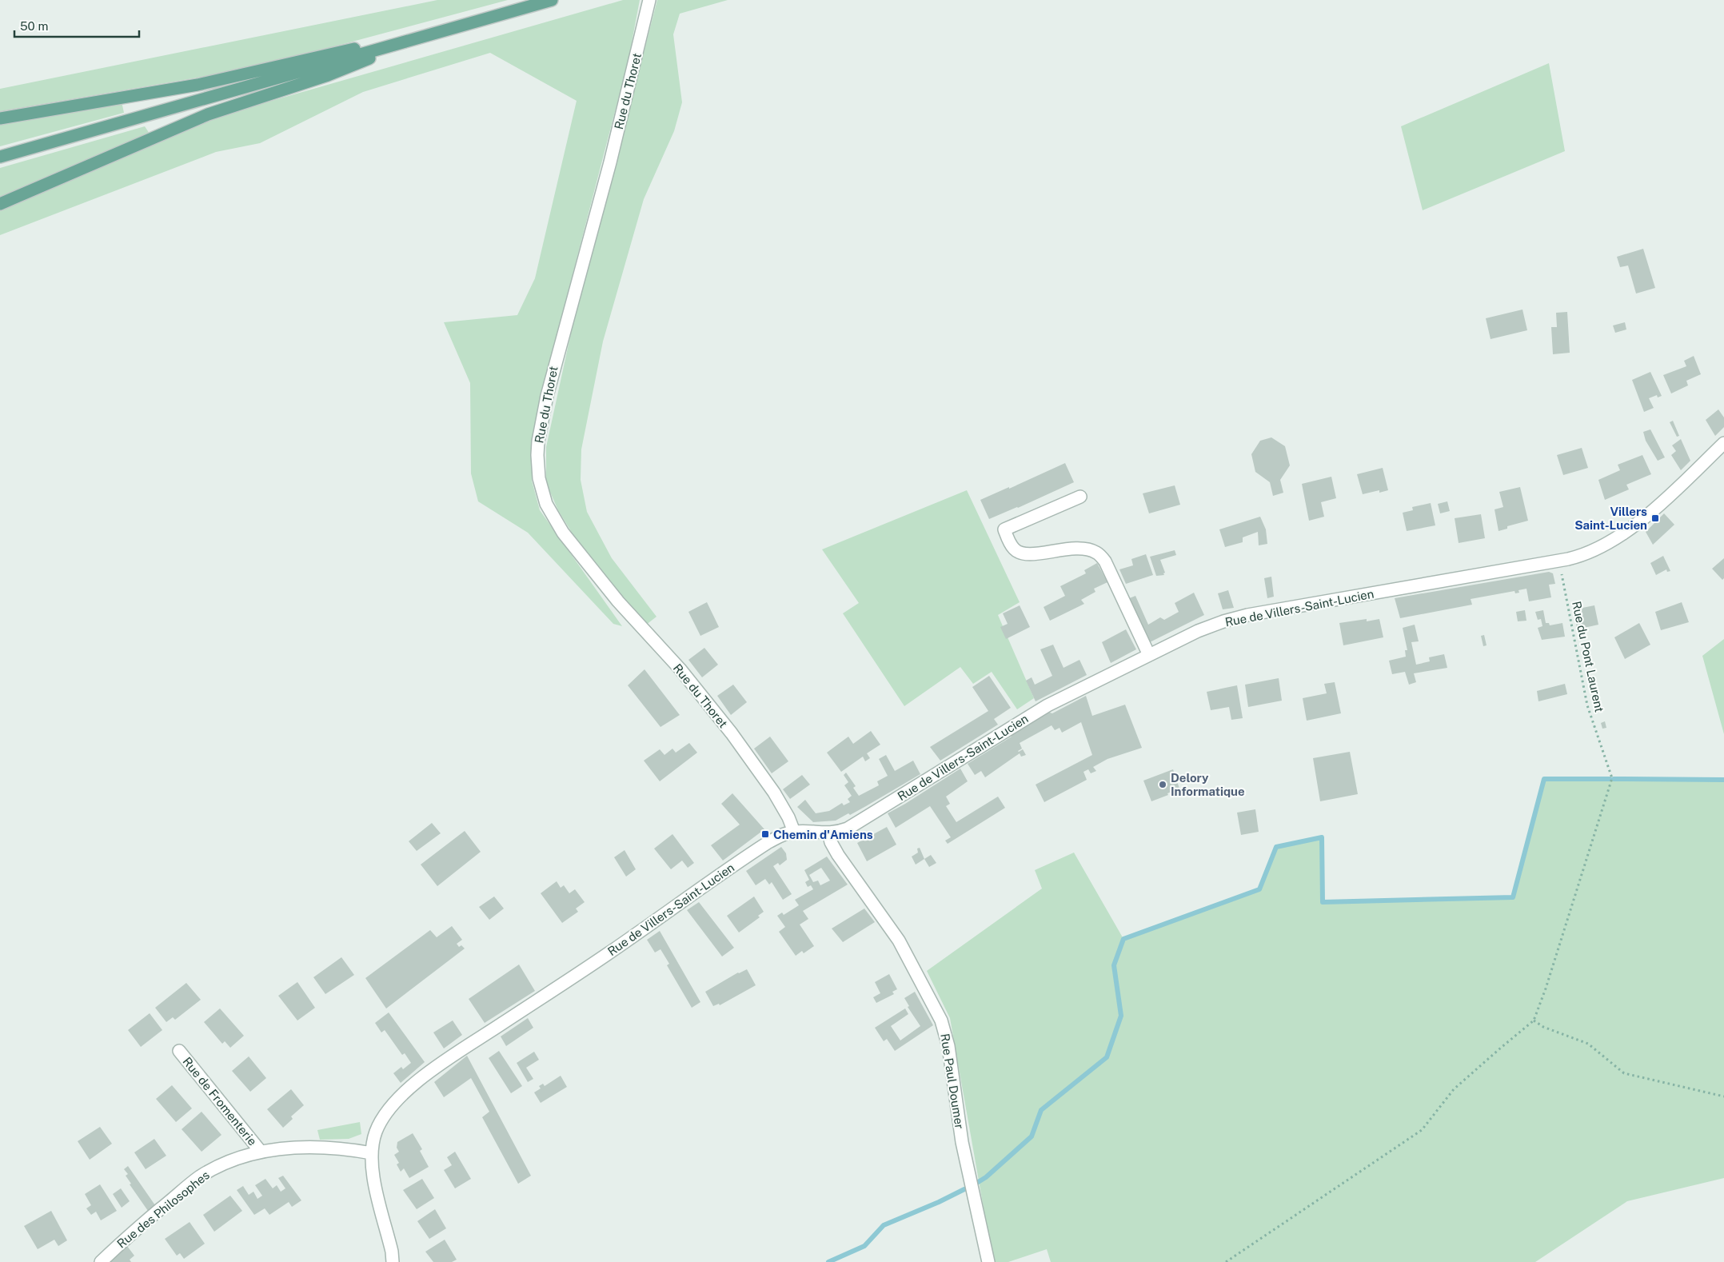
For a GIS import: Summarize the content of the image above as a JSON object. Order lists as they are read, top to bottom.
{
  "streets": {
    "street": [
      "Rue du Thoret",
      "Rue de Villers-Saint-Lucien",
      "Rue Paul Doumer",
      "Rue de Fromenterie",
      "Rue des Philosophes"
    ],
    "path": ["Rue du Pont Laurent"]
  },
  "crossings": [
    ["Rue du Thoret", "Rue de Villers-Saint-Lucien"],
    ["Rue de Villers-Saint-Lucien", "Rue du Pont Laurent"],
    ["Rue de Villers-Saint-Lucien", "Rue Paul Doumer"],
    ["Rue de Villers-Saint-Lucien", "Rue des Philosophes"],
    ["Rue de Fromenterie", "Rue des Philosophes"]
  ],
  "places": {
    "transit": ["Villers Saint-Lucien", "Chemin d'Amiens"],
    "other": ["Delory Informatique"]
  },
  "scale_bar": "50 m"
}
